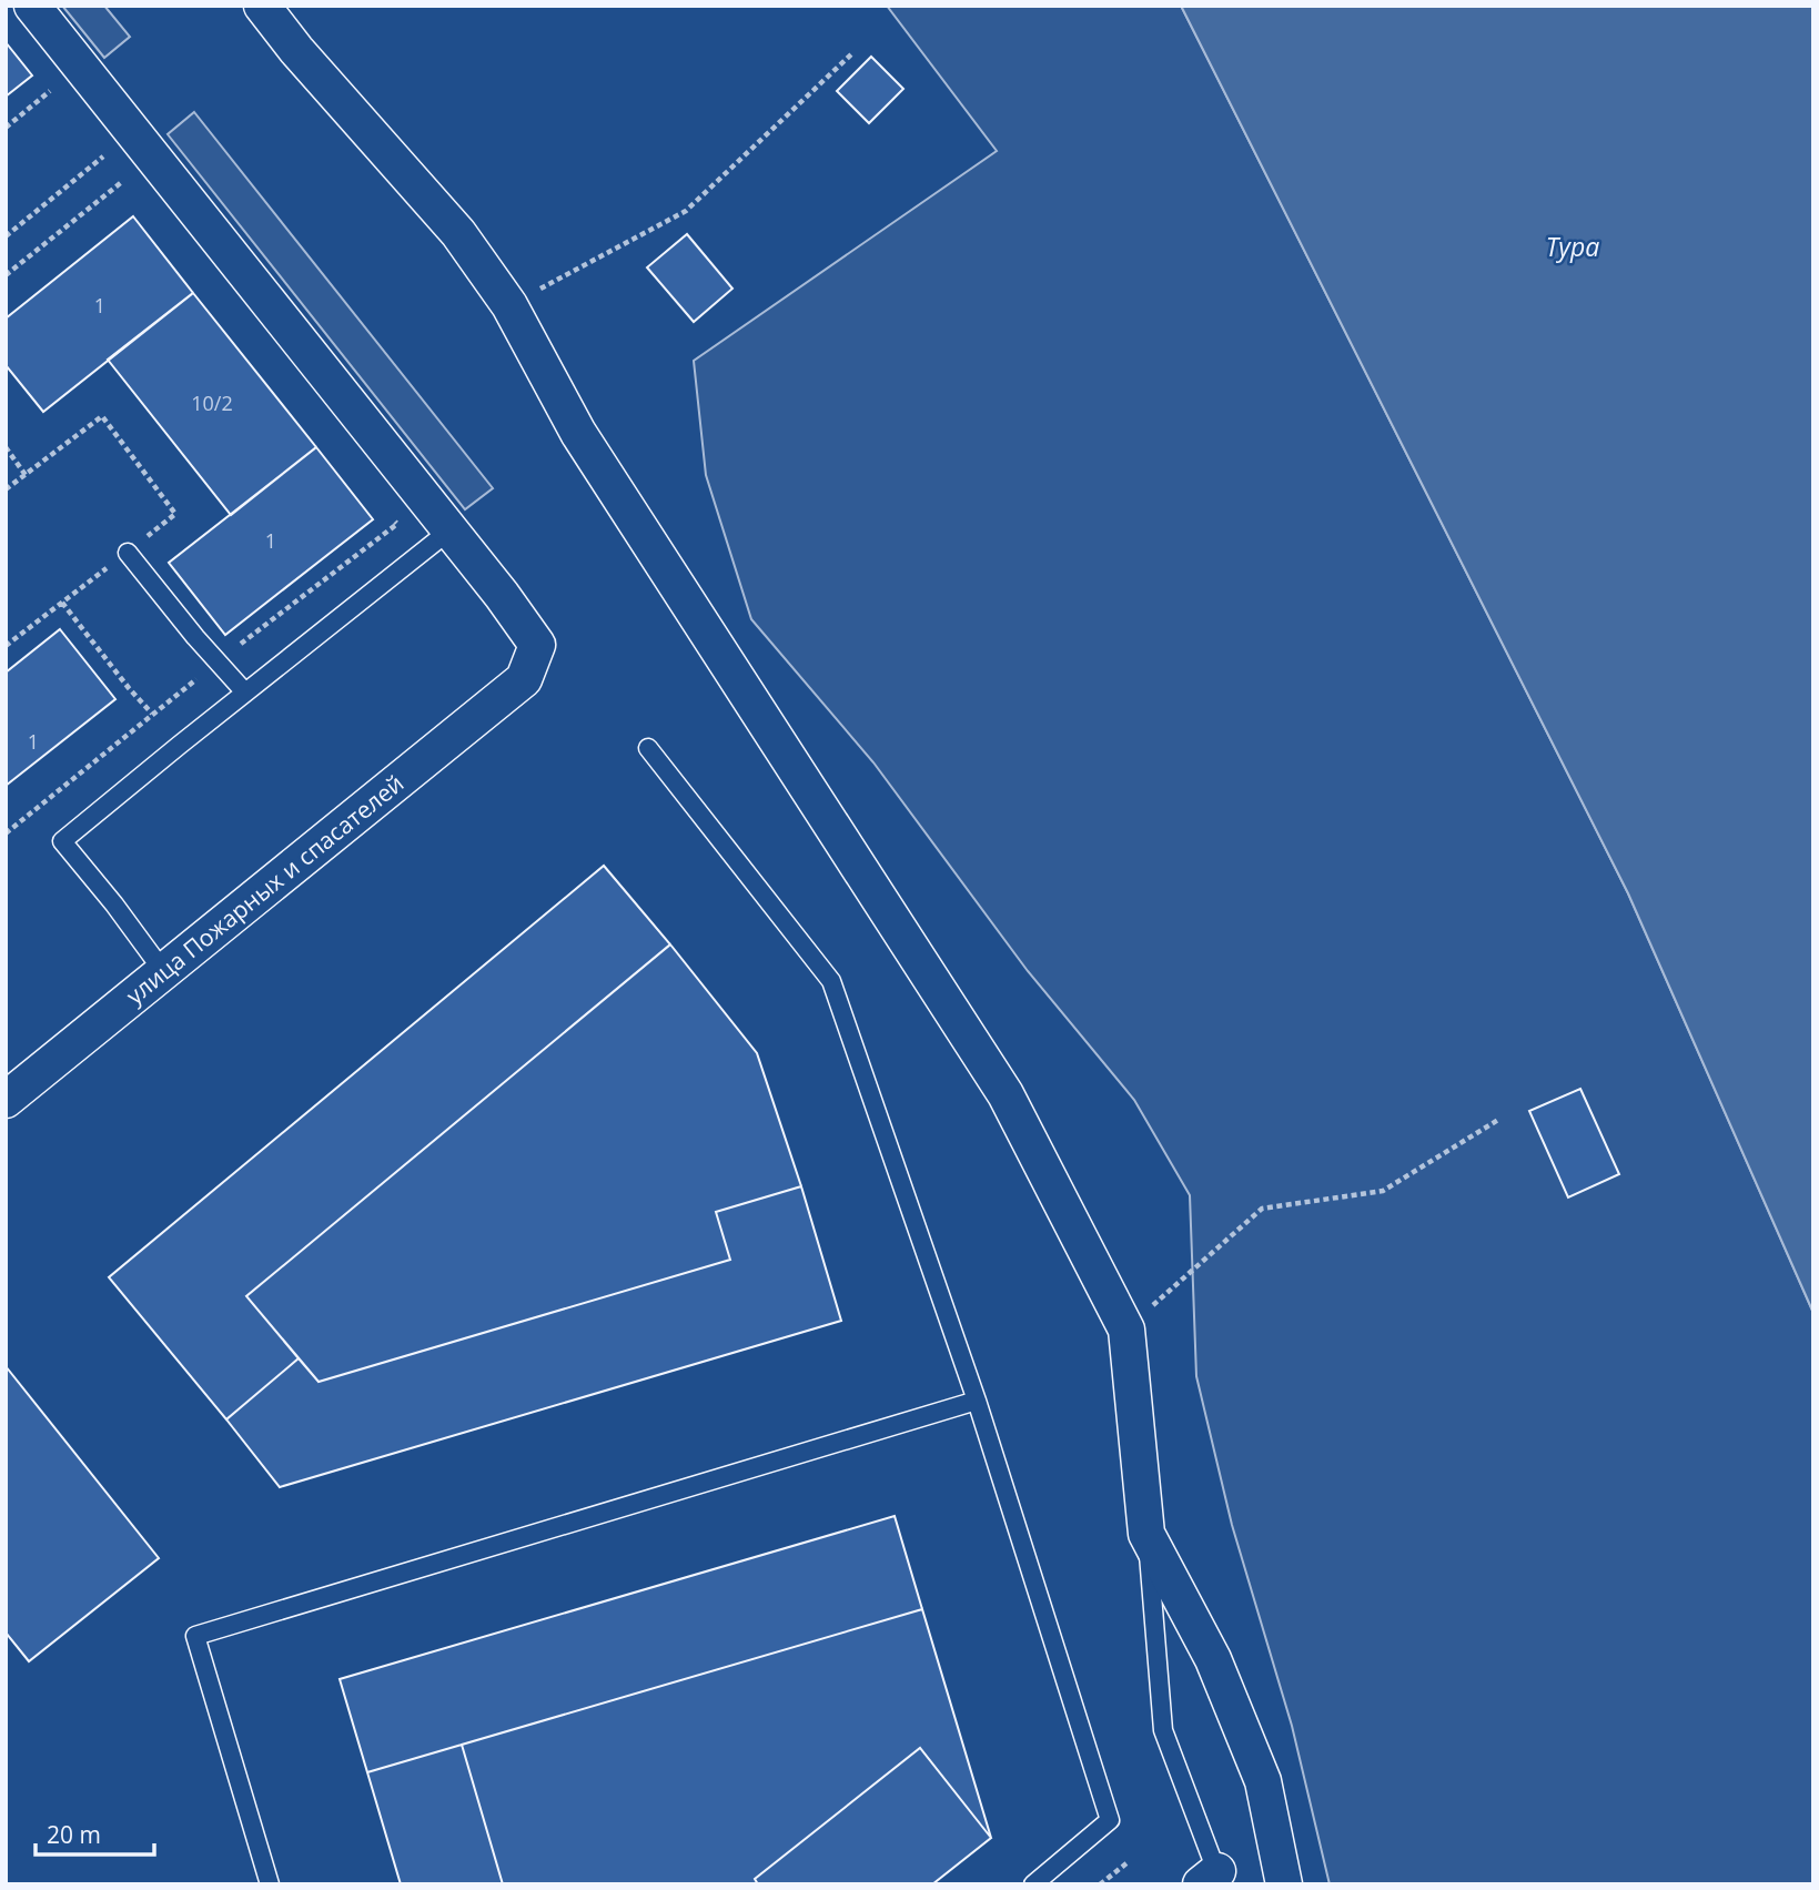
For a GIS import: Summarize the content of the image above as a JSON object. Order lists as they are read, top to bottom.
{
  "streets": {
    "street": ["улица Пожарных и спасателей"]
  },
  "water": ["Тура"],
  "house_numbers": [
    "1",
    "10/2",
    "1",
    "1"
  ],
  "scale_bar": "20 m"
}
